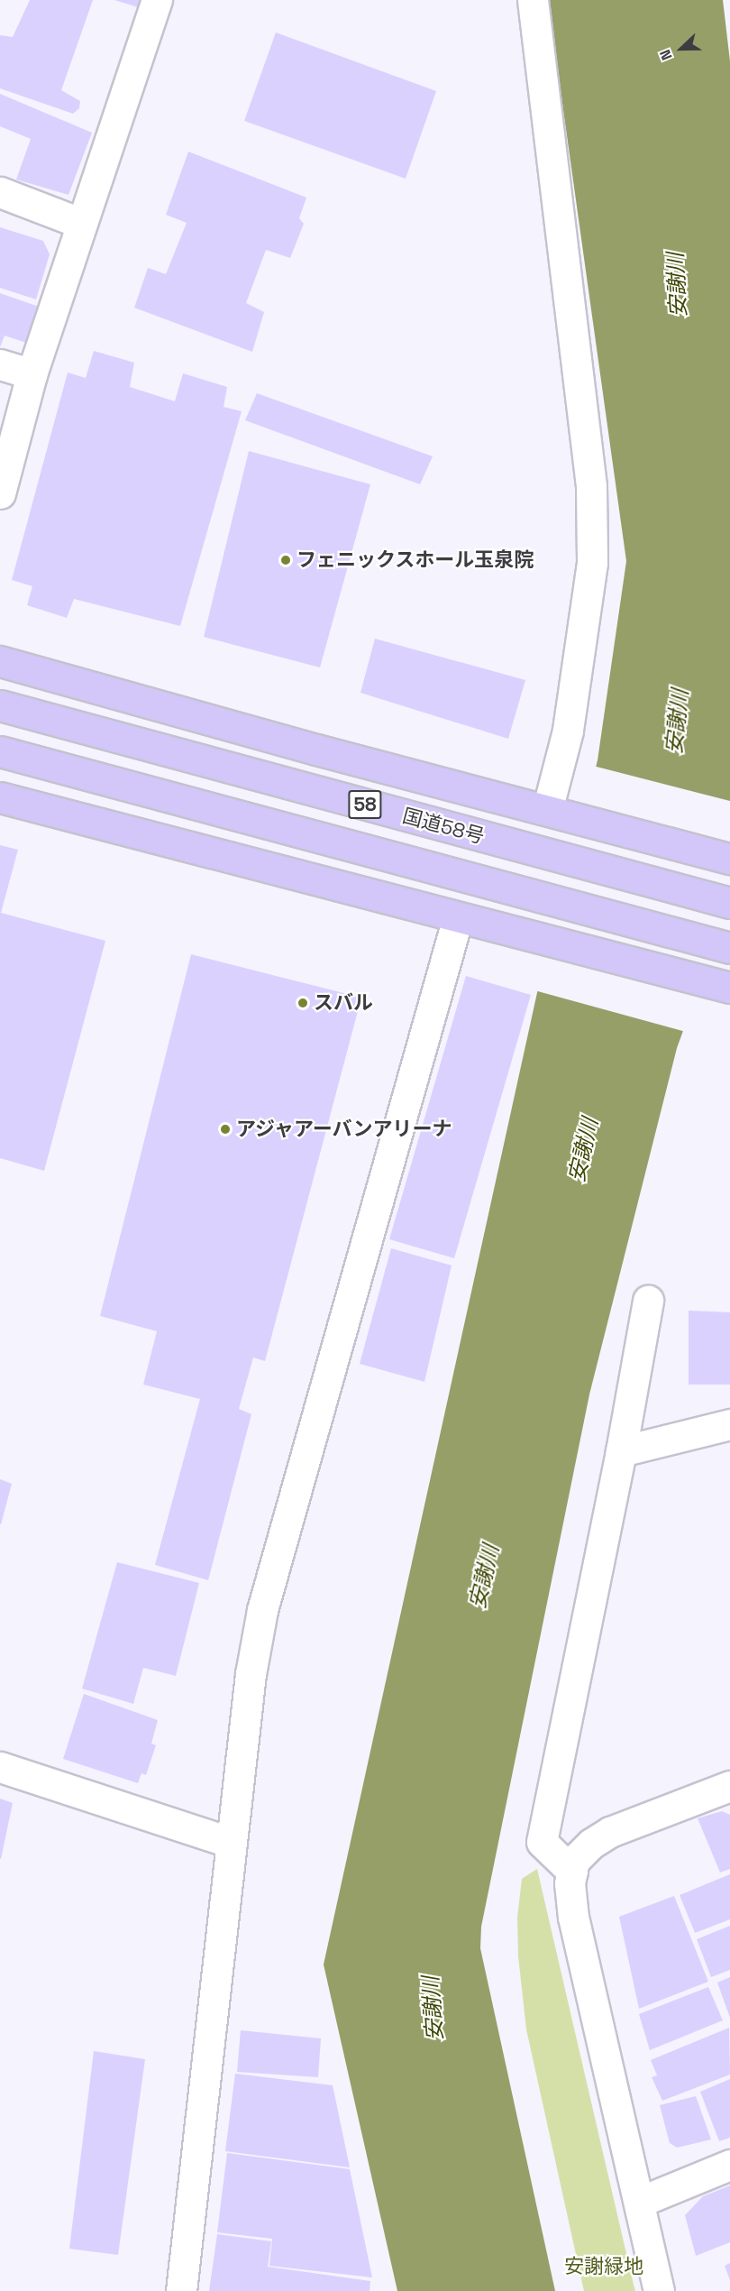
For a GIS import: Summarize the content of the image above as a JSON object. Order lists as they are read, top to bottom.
{
  "streets": {
    "highway": ["58", "国道58号"]
  },
  "water": ["安謝川"],
  "parks": ["安謝緑地"],
  "places": ["フェニックスホール玉泉院", "スバル", "アジャアーバンアリーナ"],
  "north": "left"
}
